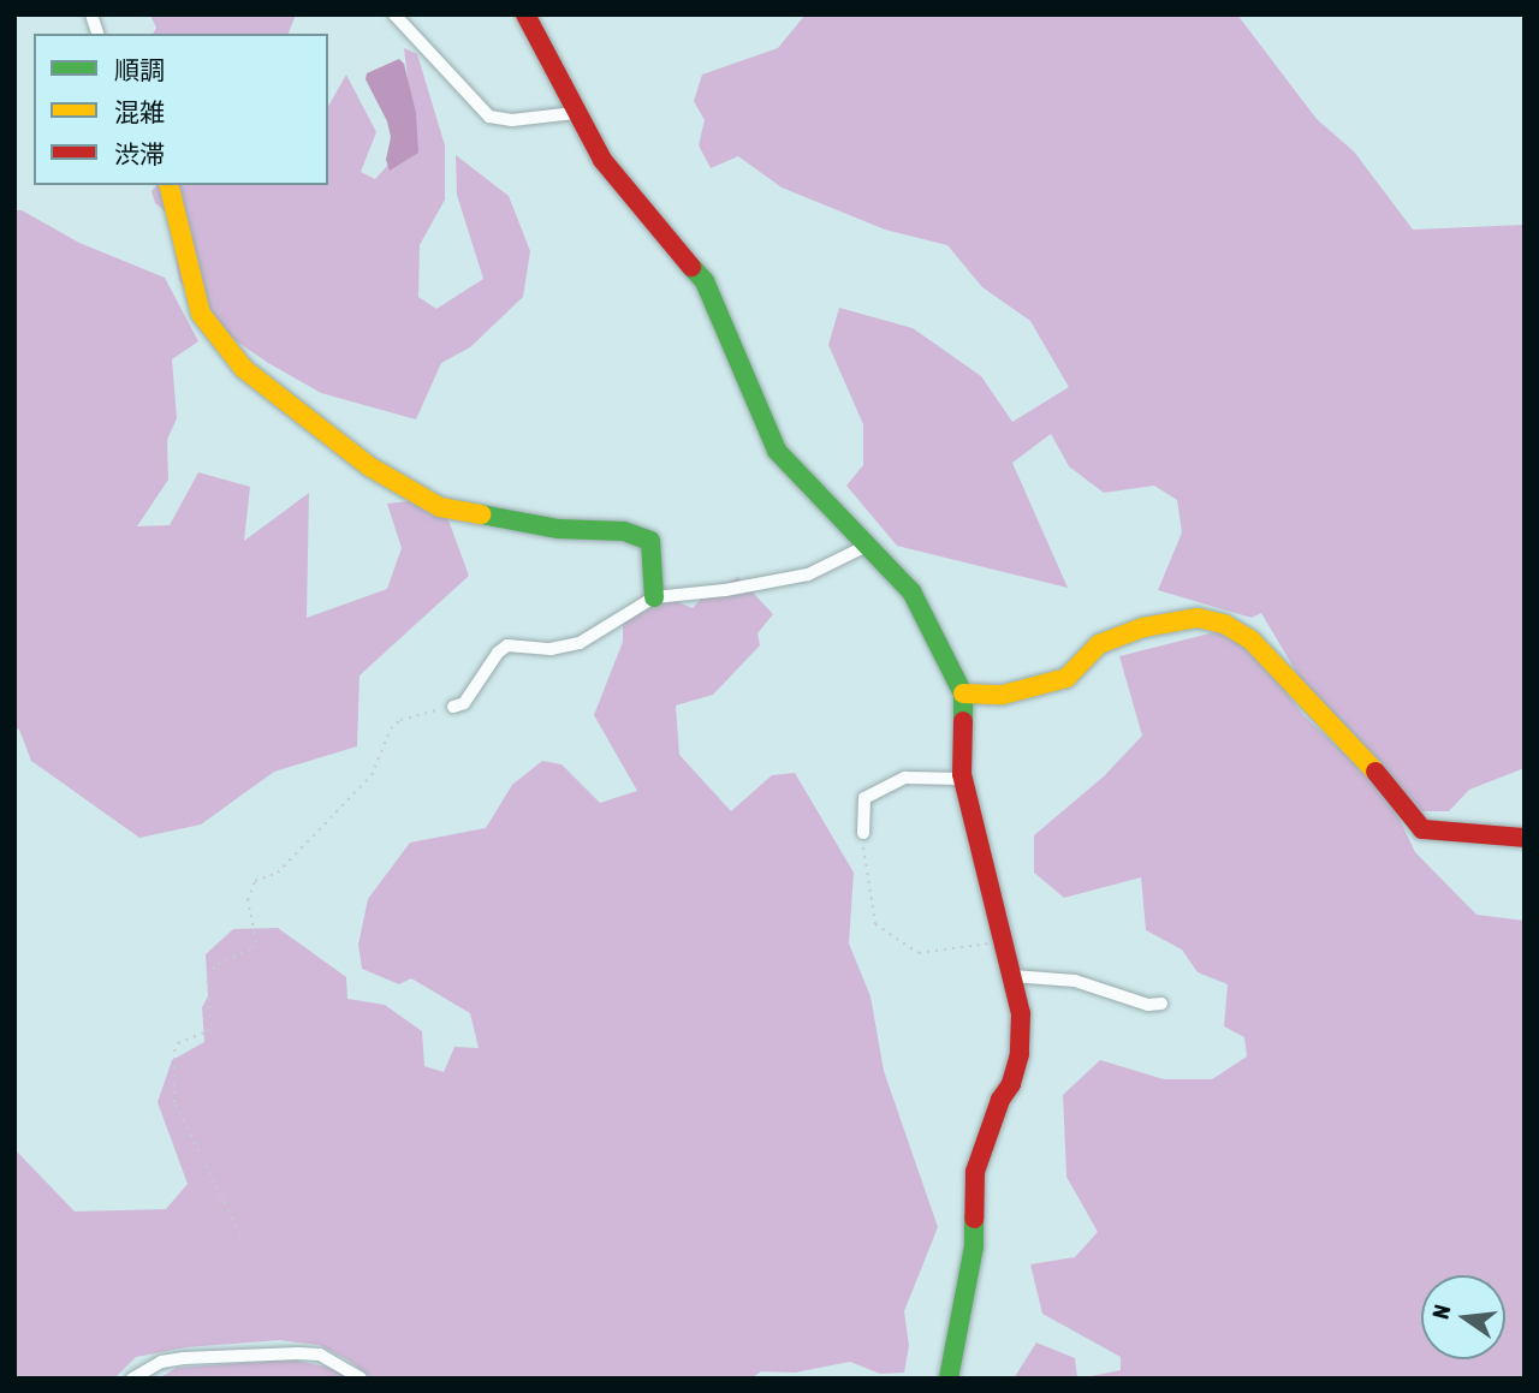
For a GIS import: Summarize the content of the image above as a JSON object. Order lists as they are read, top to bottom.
{
  "legend": ["順調", "混雑", "渋滞"],
  "north": "left"
}
